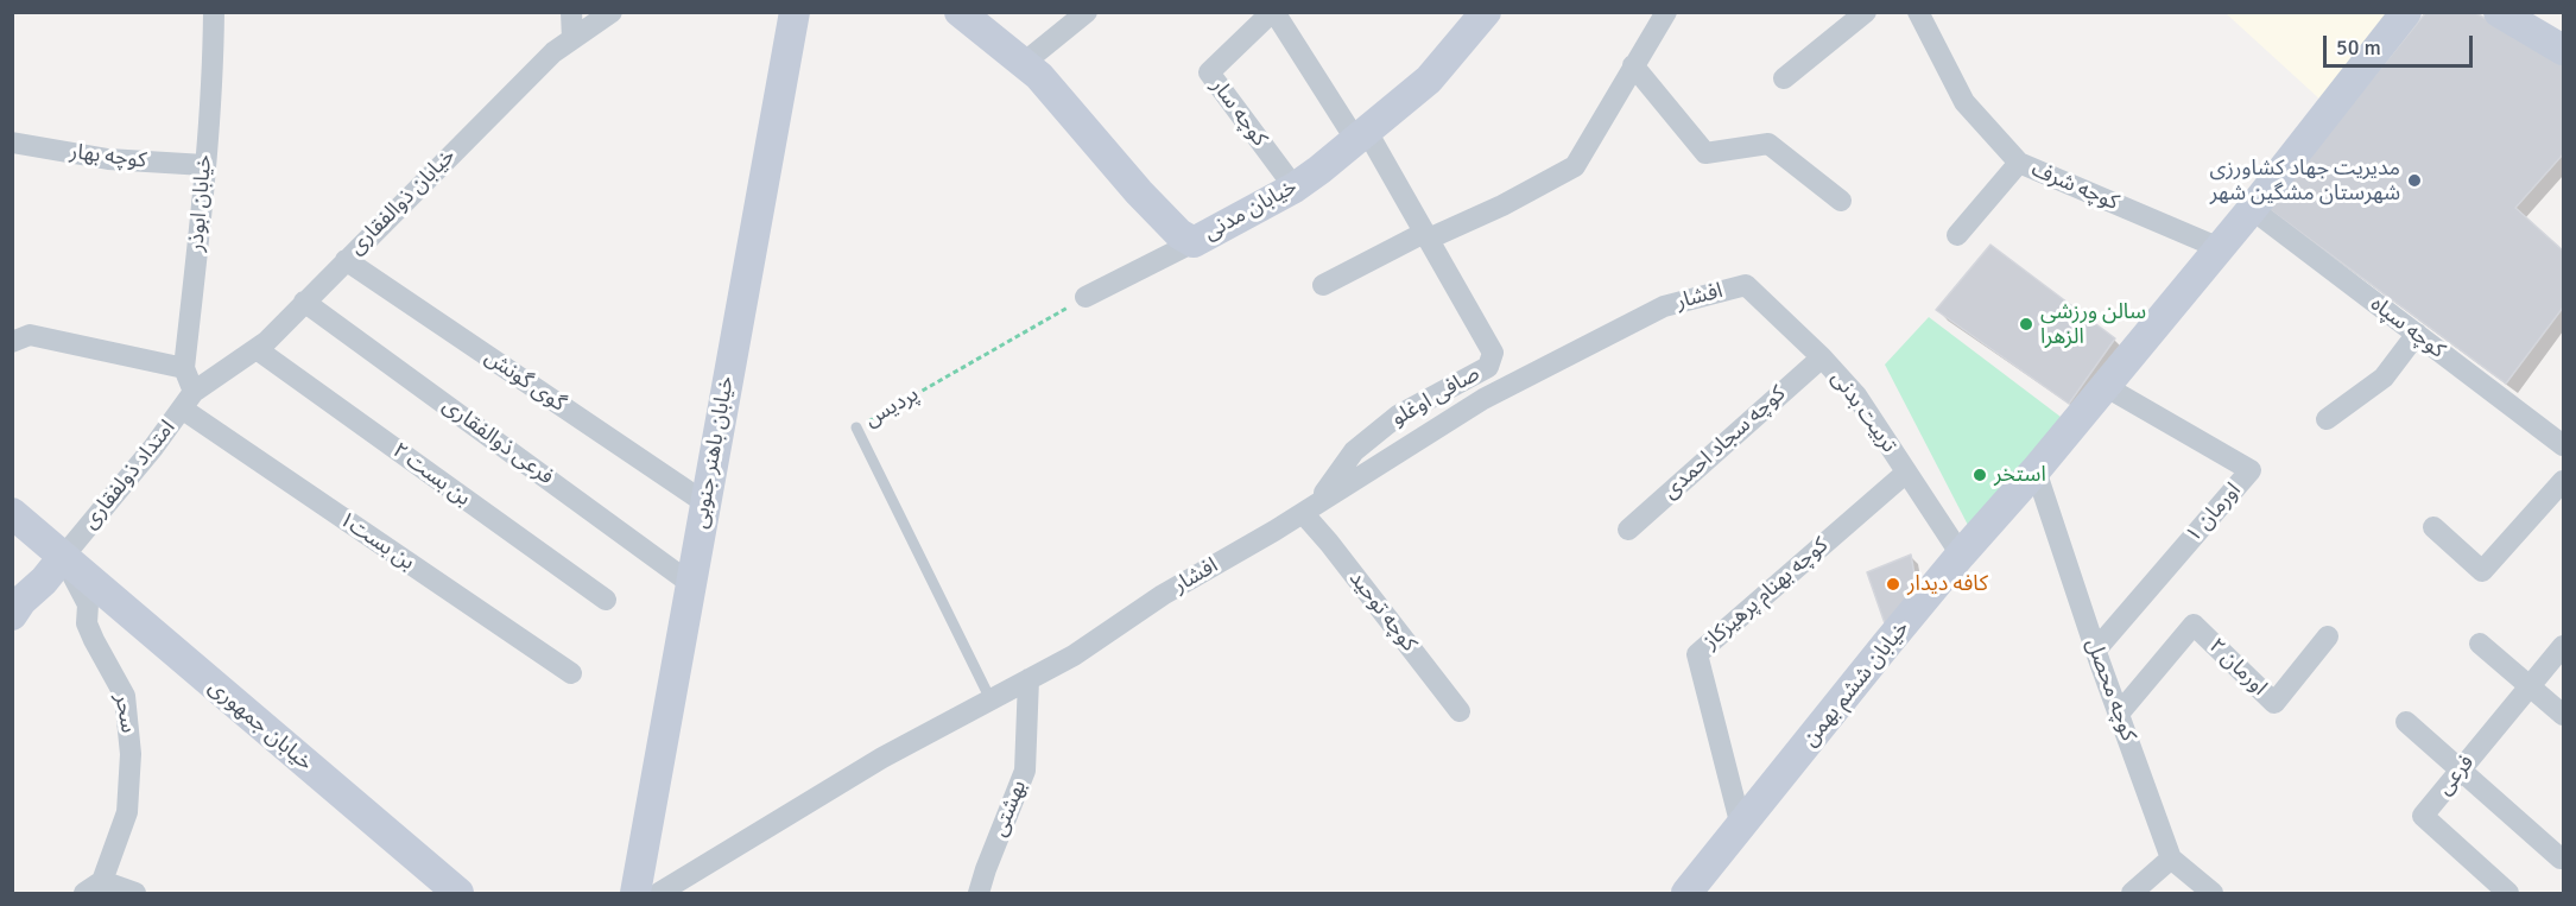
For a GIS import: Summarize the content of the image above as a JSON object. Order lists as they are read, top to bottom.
{
  "streets": {
    "street": [
      "کوچه سار",
      "کوچه بهار",
      "کوچه شرف",
      "خیابان ذوالفقاری",
      "خیابان ابوذر",
      "خیابان مدنی",
      "افشار",
      "کوچه سپاه",
      "گوی گونش",
      "صافی اوغلو",
      "تربیت بدنی",
      "فرعی ذوالفقاری",
      "کوچه سجاد احمدی",
      "خیابان باهنر جنوبی",
      "امتداد ذولفقاری",
      "بن بست ۲",
      "اورمان ۱",
      "بن بست۱",
      "کوچه بهنام پرهیزکاز",
      "کوچه توحید",
      "اورمان ۲",
      "خیابان ششم بهمن",
      "کوچه محصل",
      "سحر",
      "خیابان جمهوری",
      "فرعی",
      "بهشتی"
    ],
    "lane": ["پردیس"]
  },
  "crossings": [
    ["کوچه سار", "خیابان مدنی"],
    ["کوچه سار", "صافی اوغلو"],
    ["کوچه بهار", "خیابان ابوذر"],
    ["کوچه شرف", "خیابان ششم بهمن"],
    ["خیابان ذوالفقاری", "خیابان ابوذر"],
    ["خیابان ذوالفقاری", "گوی گونش"],
    ["خیابان ذوالفقاری", "فرعی ذوالفقاری"],
    ["خیابان ذوالفقاری", "امتداد ذولفقاری"],
    ["خیابان ذوالفقاری", "بن بست ۲"],
    ["خیابان ذوالفقاری", "بن بست۱"],
    ["خیابان ابوذر", "امتداد ذولفقاری"],
    ["خیابان ابوذر", "بن بست۱"],
    ["خیابان مدنی", "صافی اوغلو"],
    ["افشار", "صافی اوغلو"],
    ["افشار", "پردیس"],
    ["افشار", "تربیت بدنی"],
    ["افشار", "کوچه توحید"],
    ["افشار", "بهشتی"],
    ["کوچه سپاه", "خیابان ششم بهمن"],
    ["گوی گونش", "خیابان باهنر جنوبی"],
    ["صافی اوغلو", "کوچه توحید"],
    ["تربیت بدنی", "کوچه سجاد احمدی"],
    ["تربیت بدنی", "کوچه بهنام پرهیزکاز"],
    ["تربیت بدنی", "خیابان ششم بهمن"],
    ["فرعی ذوالفقاری", "خیابان باهنر جنوبی"],
    ["امتداد ذولفقاری", "بن بست۱"],
    ["امتداد ذولفقاری", "سحر"],
    ["امتداد ذولفقاری", "خیابان جمهوری"],
    ["اورمان ۱", "خیابان ششم بهمن"],
    ["اورمان ۱", "کوچه محصل"],
    ["کوچه بهنام پرهیزکاز", "خیابان ششم بهمن"],
    ["اورمان ۲", "کوچه محصل"],
    ["خیابان ششم بهمن", "کوچه محصل"],
    ["سحر", "خیابان جمهوری"]
  ],
  "places": [
    "مدیریت جهاد کشاورزی شهرستان مشگین شهر",
    "سالن ورزشی الزهرا",
    "استخر",
    "کافه دیدار"
  ],
  "scale_bar": "50 m"
}
